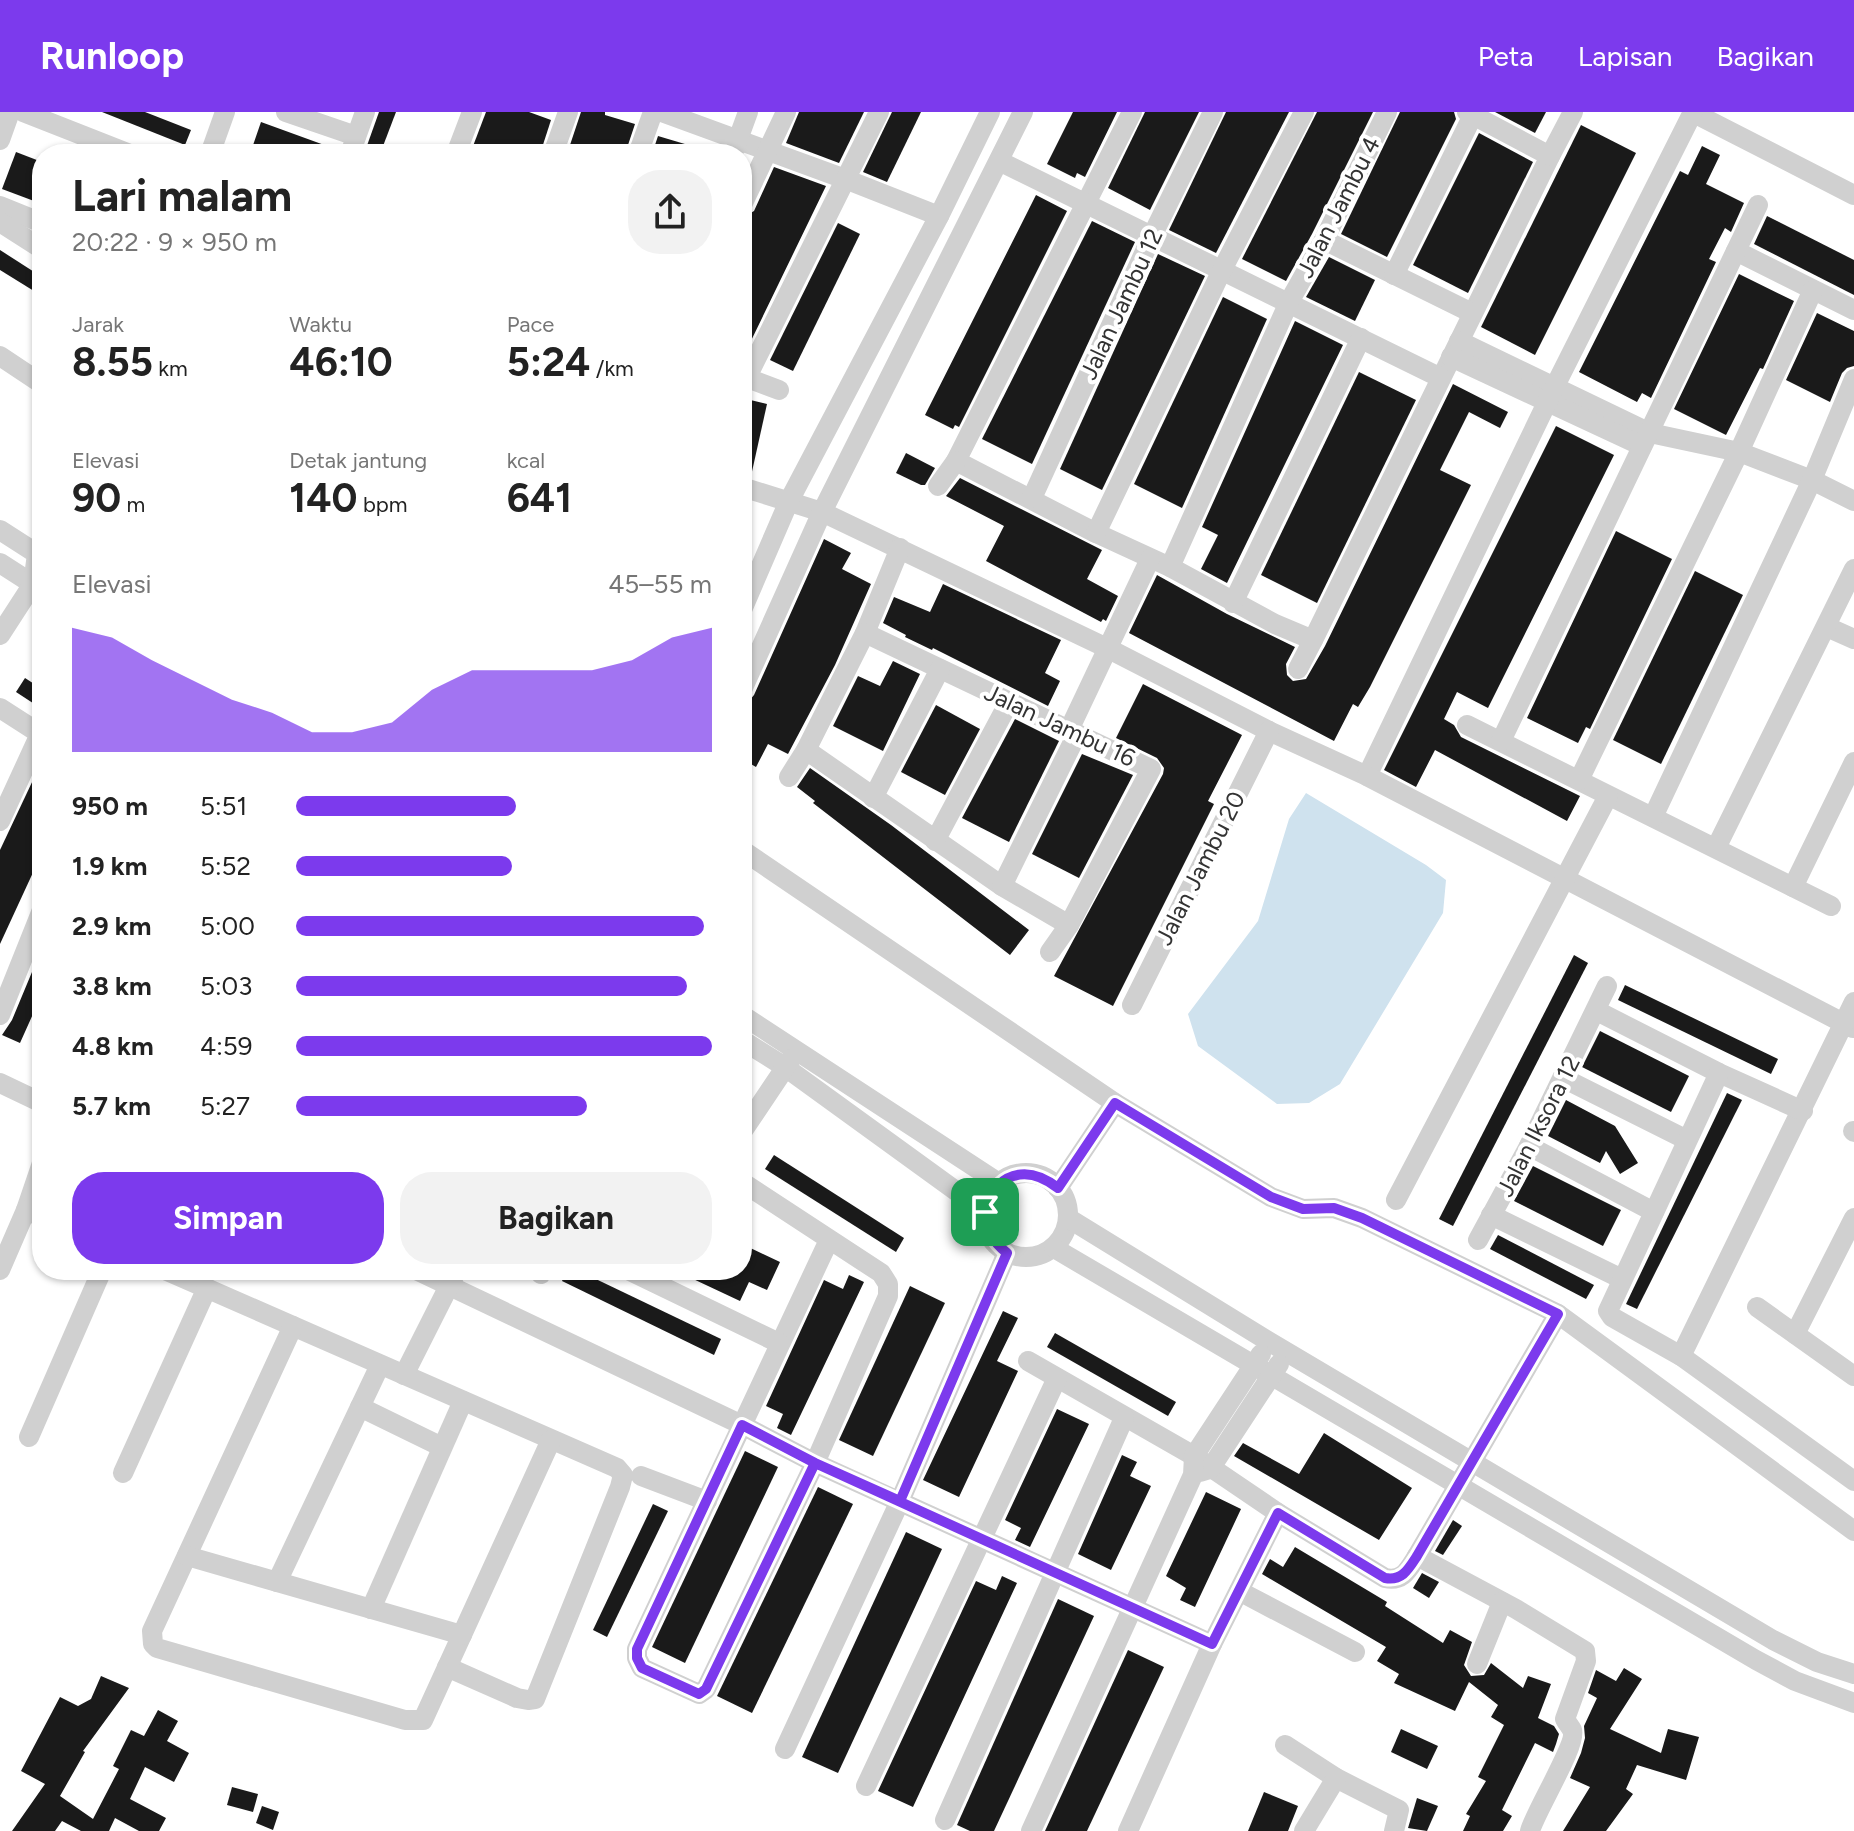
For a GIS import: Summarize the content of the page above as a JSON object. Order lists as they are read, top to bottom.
{
  "streets": {
    "street": [
      "Jalan Jambu 4",
      "Jalan Jambu 12",
      "Jalan Jambu 16",
      "Jalan Jambu 20",
      "Jalan Iksora 12"
    ]
  },
  "page": {
    "header": "Runloop",
    "nav": ["Peta", "Lapisan", "Bagikan"],
    "heading": ["Lari malam", "20:22 · 9 × 950 m"],
    "stats": [
      ["Jarak", "8.55 km"],
      ["Waktu", "46:10"],
      ["Pace", "5:24 /km"],
      ["Elevasi", "90 m"],
      ["Detak jantung", "140 bpm"],
      ["kcal", "641"]
    ],
    "chart": ["Elevasi", "45–55 m"],
    "list": [
      {
        "name": "950 m",
        "note": "5:51"
      },
      {
        "name": "1.9 km",
        "note": "5:52"
      },
      {
        "name": "2.9 km",
        "note": "5:00"
      },
      {
        "name": "3.8 km",
        "note": "5:03"
      },
      {
        "name": "4.8 km",
        "note": "4:59"
      },
      {
        "name": "5.7 km",
        "note": "5:27"
      }
    ],
    "buttons": ["Simpan", "Bagikan"]
  }
}
